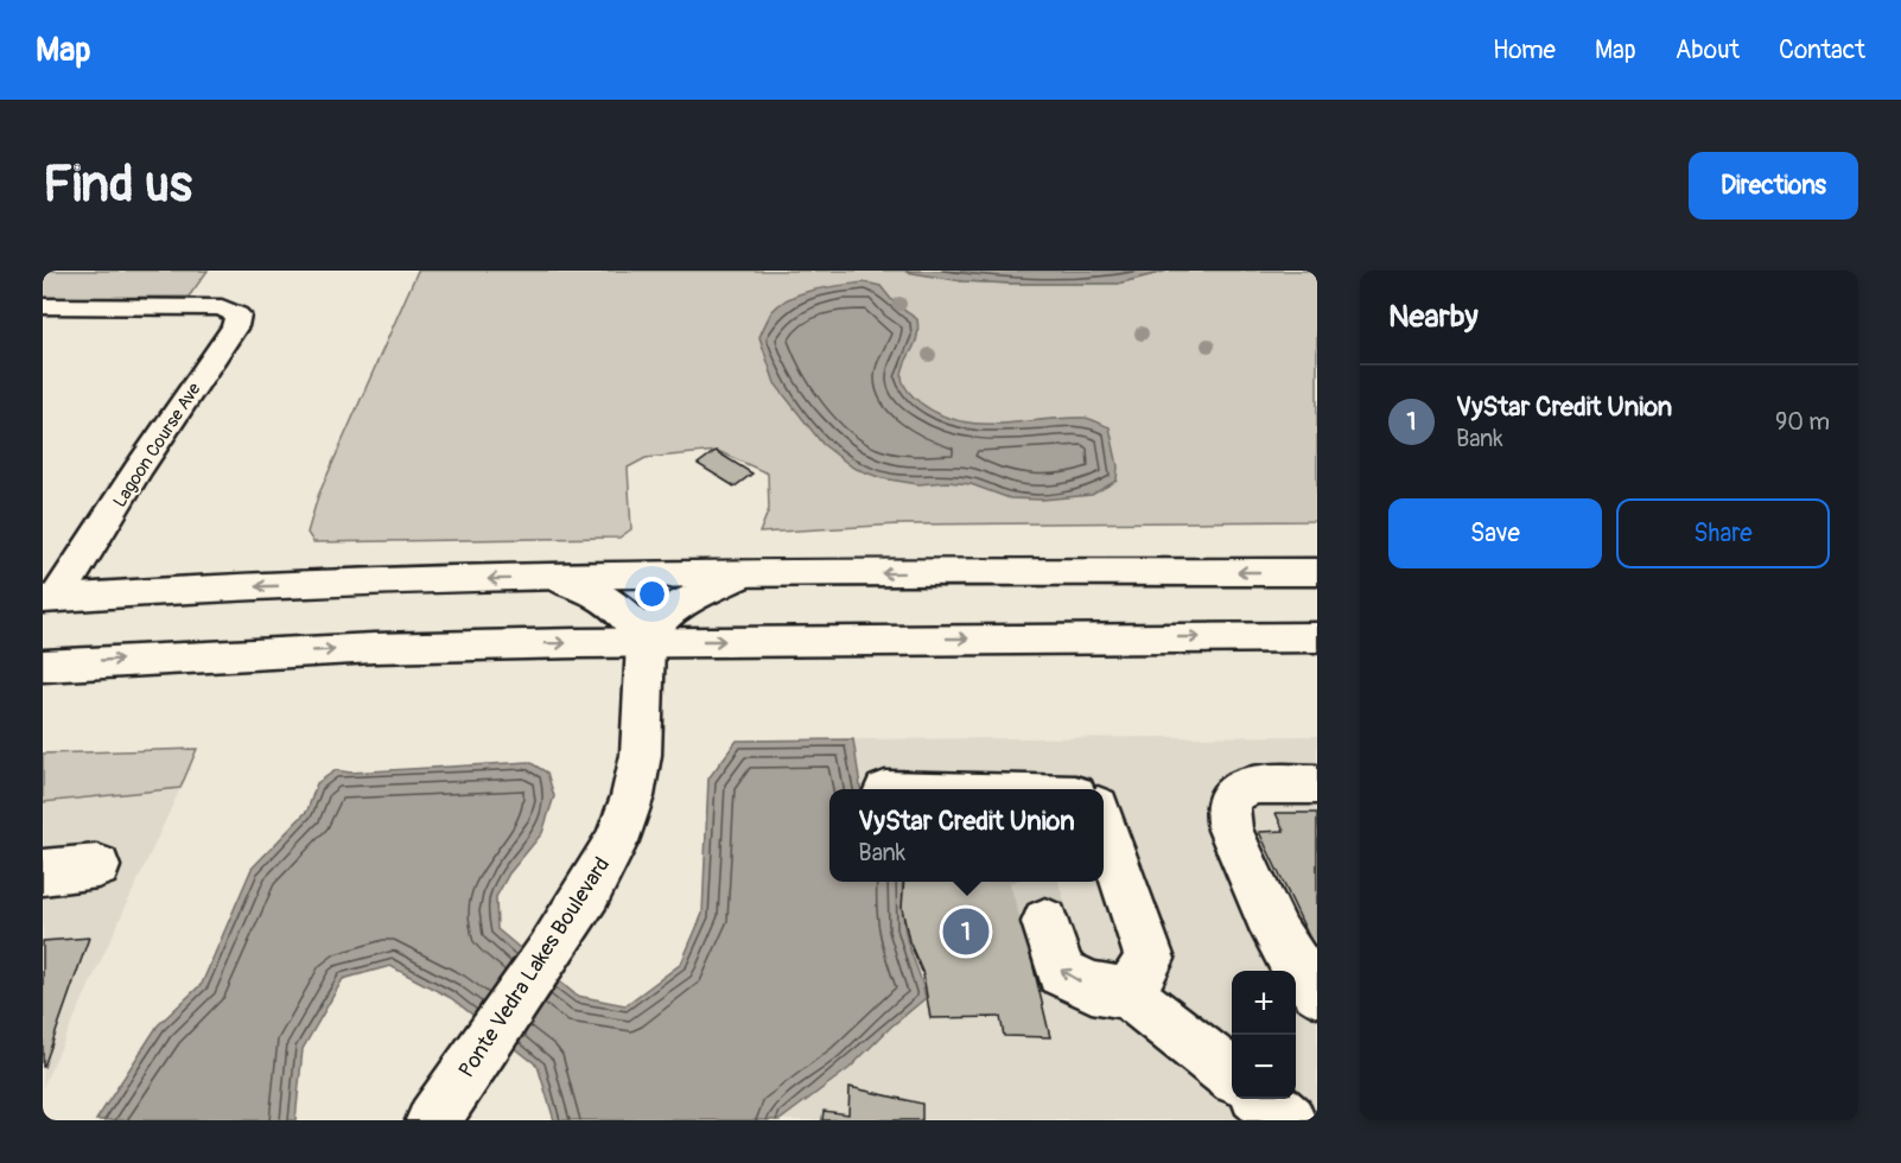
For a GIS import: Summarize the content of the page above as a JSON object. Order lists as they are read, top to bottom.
{
  "streets": {
    "main road": ["Lagoon Course Ave", "Ponte Vedra Lakes Boulevard"]
  },
  "page": {
    "header": "Map",
    "nav": [
      "Home",
      "Map",
      "About",
      "Contact"
    ],
    "buttons": [
      "Directions",
      ["Save", "Share"]
    ],
    "title": "Find us",
    "heading": "Nearby",
    "list": [
      {
        "mark": "1",
        "name": "VyStar Credit Union",
        "note": "Bank",
        "value": "90 m"
      }
    ],
    "popup": ["VyStar Credit Union", "Bank"],
    "pins": "1",
    "map_buttons": ["+", "−"]
  }
}
